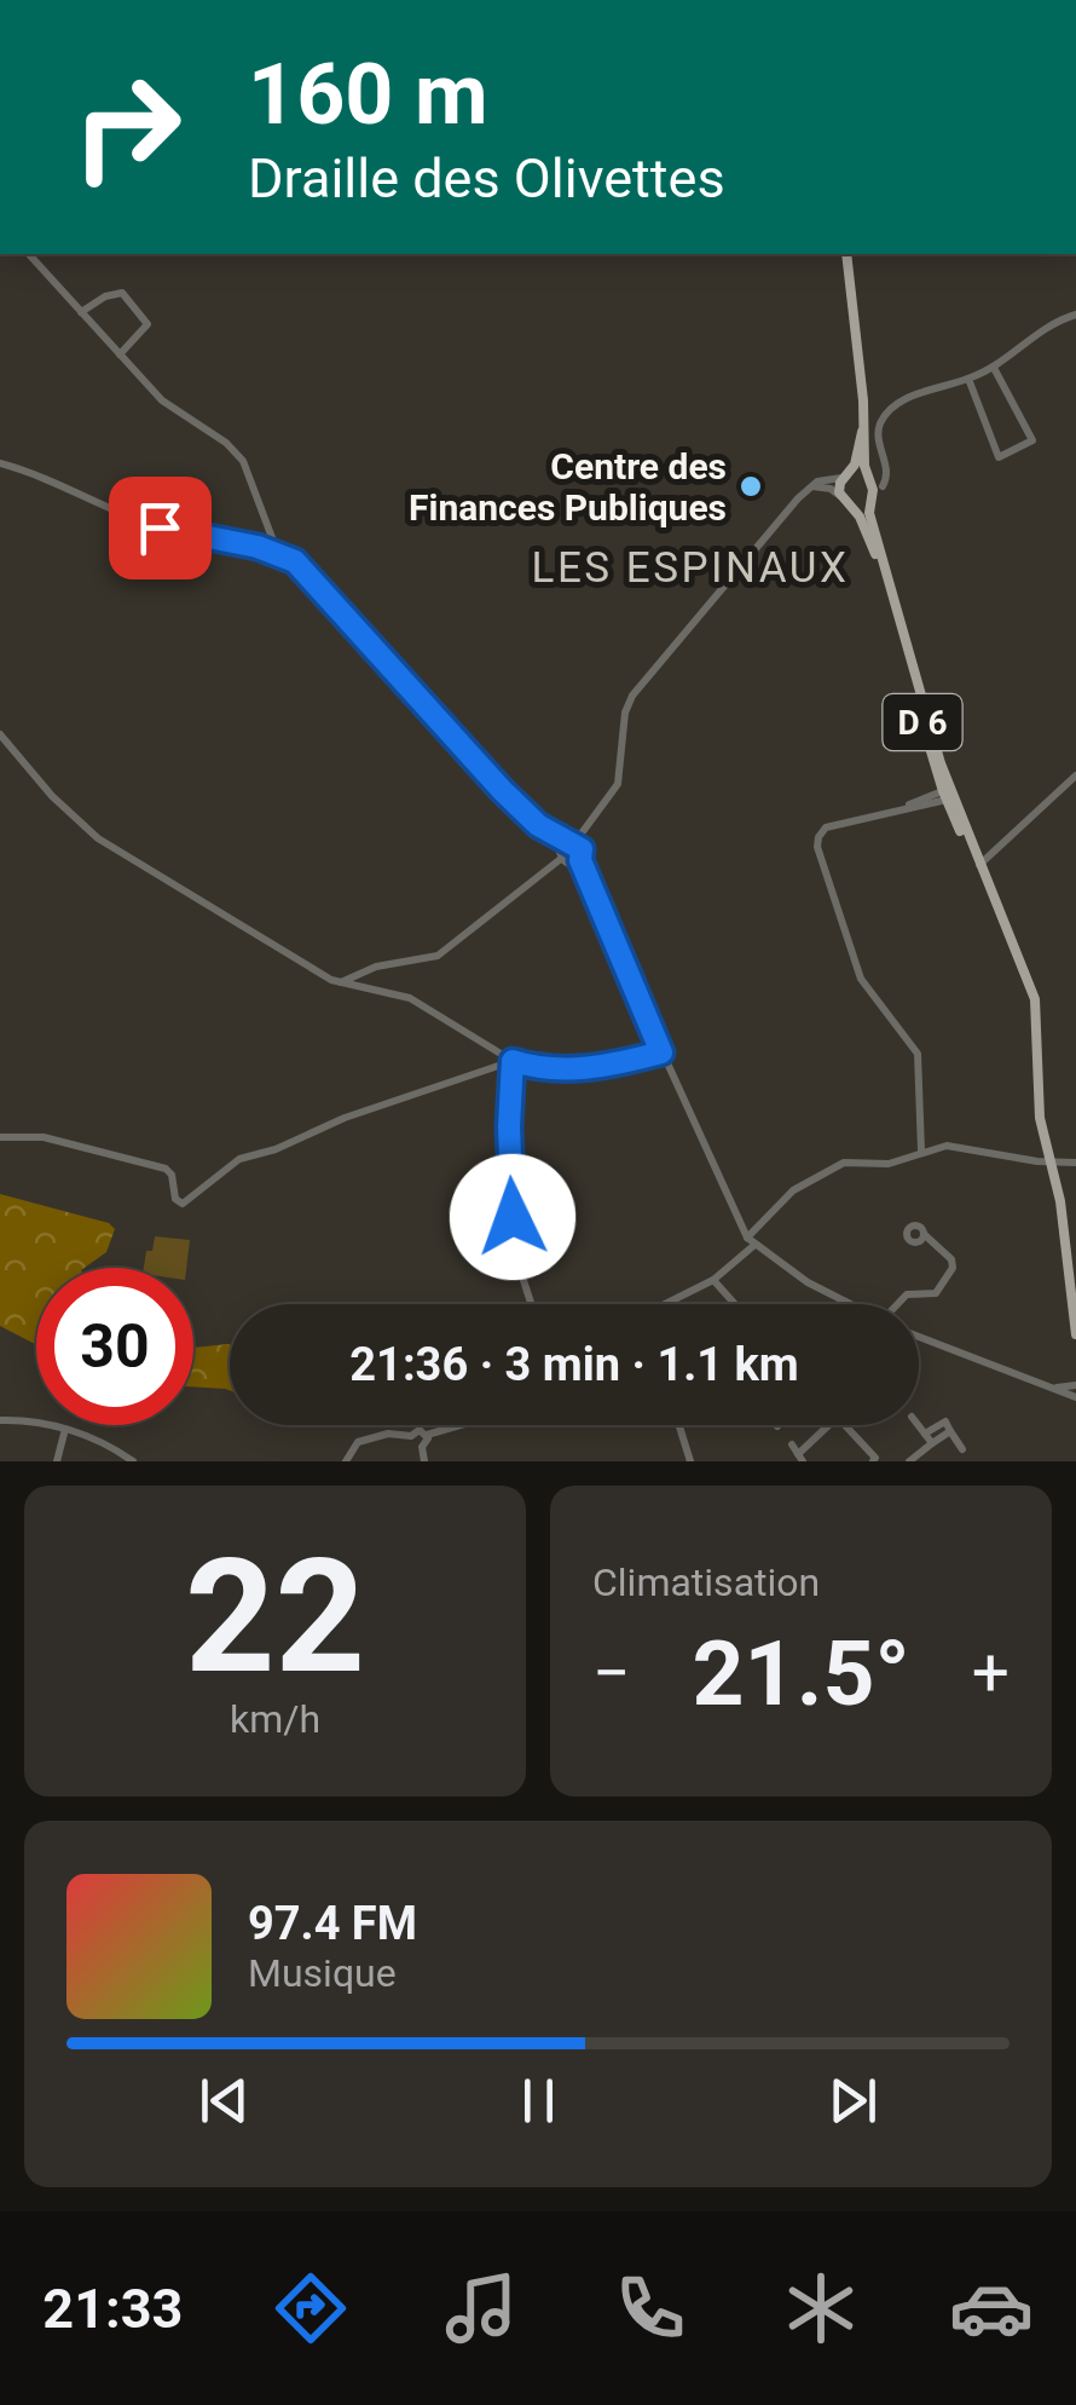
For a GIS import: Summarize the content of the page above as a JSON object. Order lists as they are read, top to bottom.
{
  "streets": {
    "main road": ["D 6"]
  },
  "districts": ["LES ESPINAUX"],
  "places": ["Centre des Finances Publiques"],
  "page": {
    "turn": ["160 m", "Draille des Olivettes"],
    "limit": "30",
    "trip": "21:36 · 3 min · 1.1 km",
    "tile": [
      ["22", "km/h"],
      "Climatisation"
    ],
    "heat": ["−", "21.5°", "+"],
    "song": ["97.4 FM", "Musique"],
    "tabs": "21:33"
  }
}
